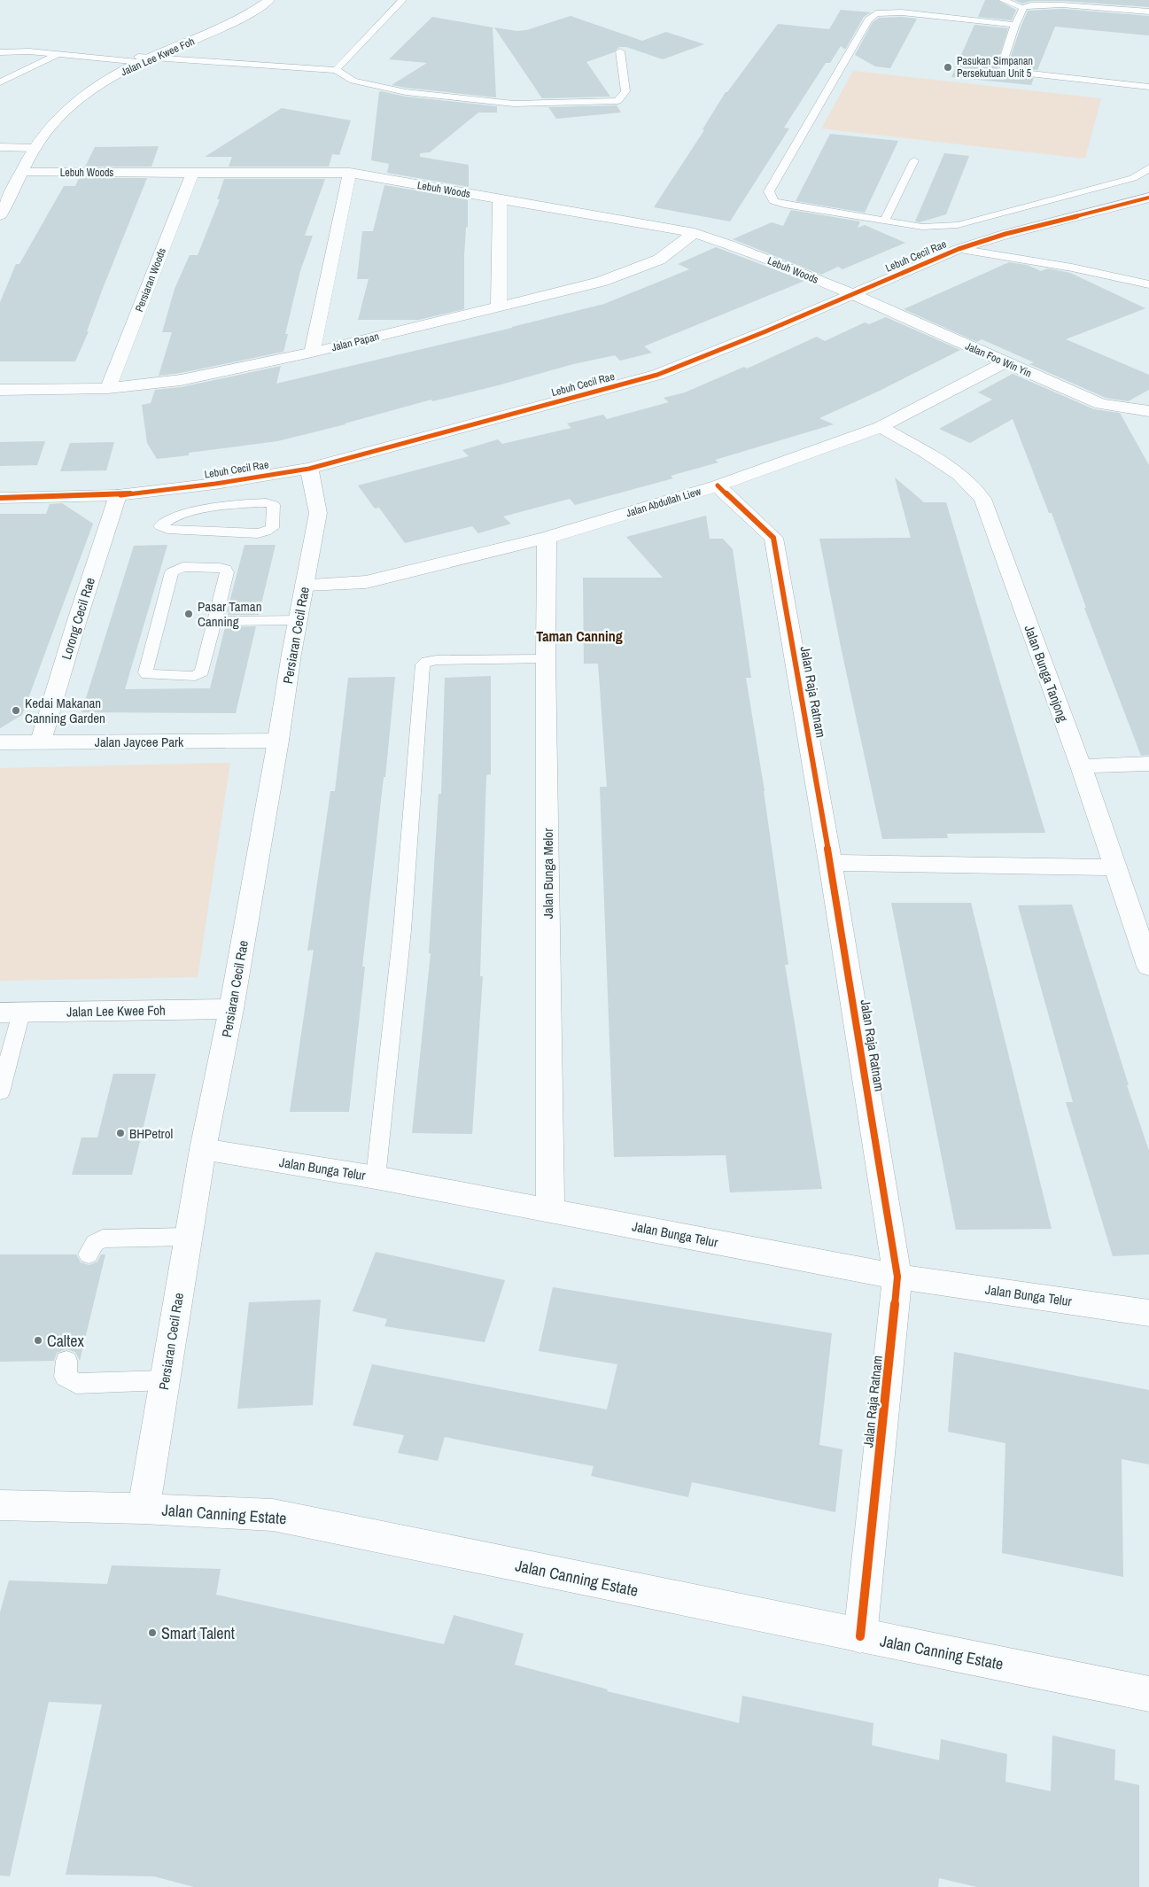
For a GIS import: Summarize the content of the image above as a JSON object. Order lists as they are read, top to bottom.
{
  "streets": {
    "street": [
      "Jalan Lee Kwee Foh",
      "Lebuh Woods",
      "Lebuh Cecil Rae",
      "Persiaran Woods",
      "Jalan Papan",
      "Jalan Foo Win Yin",
      "Jalan Abdullah Liew",
      "Lorong Cecil Rae",
      "Persiaran Cecil Rae",
      "Jalan Bunga Tanjong",
      "Jalan Raja Ratnam",
      "Jalan Jaycee Park",
      "Jalan Bunga Melor",
      "Jalan Bunga Telur",
      "Jalan Canning Estate"
    ]
  },
  "crossings": [
    ["Jalan Lee Kwee Foh", "Lebuh Woods"],
    ["Jalan Lee Kwee Foh", "Persiaran Cecil Rae"],
    ["Lebuh Woods", "Lebuh Cecil Rae"],
    ["Lebuh Woods", "Persiaran Woods"],
    ["Lebuh Woods", "Jalan Papan"],
    ["Lebuh Woods", "Jalan Foo Win Yin"],
    ["Lebuh Cecil Rae", "Jalan Foo Win Yin"],
    ["Lebuh Cecil Rae", "Lorong Cecil Rae"],
    ["Lebuh Cecil Rae", "Persiaran Cecil Rae"],
    ["Persiaran Woods", "Jalan Papan"],
    ["Jalan Foo Win Yin", "Jalan Abdullah Liew"],
    ["Jalan Abdullah Liew", "Persiaran Cecil Rae"],
    ["Jalan Abdullah Liew", "Jalan Bunga Tanjong"],
    ["Jalan Abdullah Liew", "Jalan Raja Ratnam"],
    ["Jalan Abdullah Liew", "Jalan Bunga Melor"],
    ["Lorong Cecil Rae", "Jalan Jaycee Park"],
    ["Persiaran Cecil Rae", "Jalan Jaycee Park"],
    ["Persiaran Cecil Rae", "Jalan Bunga Telur"],
    ["Persiaran Cecil Rae", "Jalan Canning Estate"],
    ["Jalan Raja Ratnam", "Jalan Bunga Telur"],
    ["Jalan Raja Ratnam", "Jalan Canning Estate"],
    ["Jalan Bunga Melor", "Jalan Bunga Telur"]
  ],
  "districts": ["Taman Canning"],
  "places": [
    "Pasukan Simpanan Persekutuan Unit 5",
    "Pasar Taman Canning",
    "Kedai Makanan Canning Garden",
    "BHPetrol",
    "Caltex",
    "Smart Talent"
  ]
}
